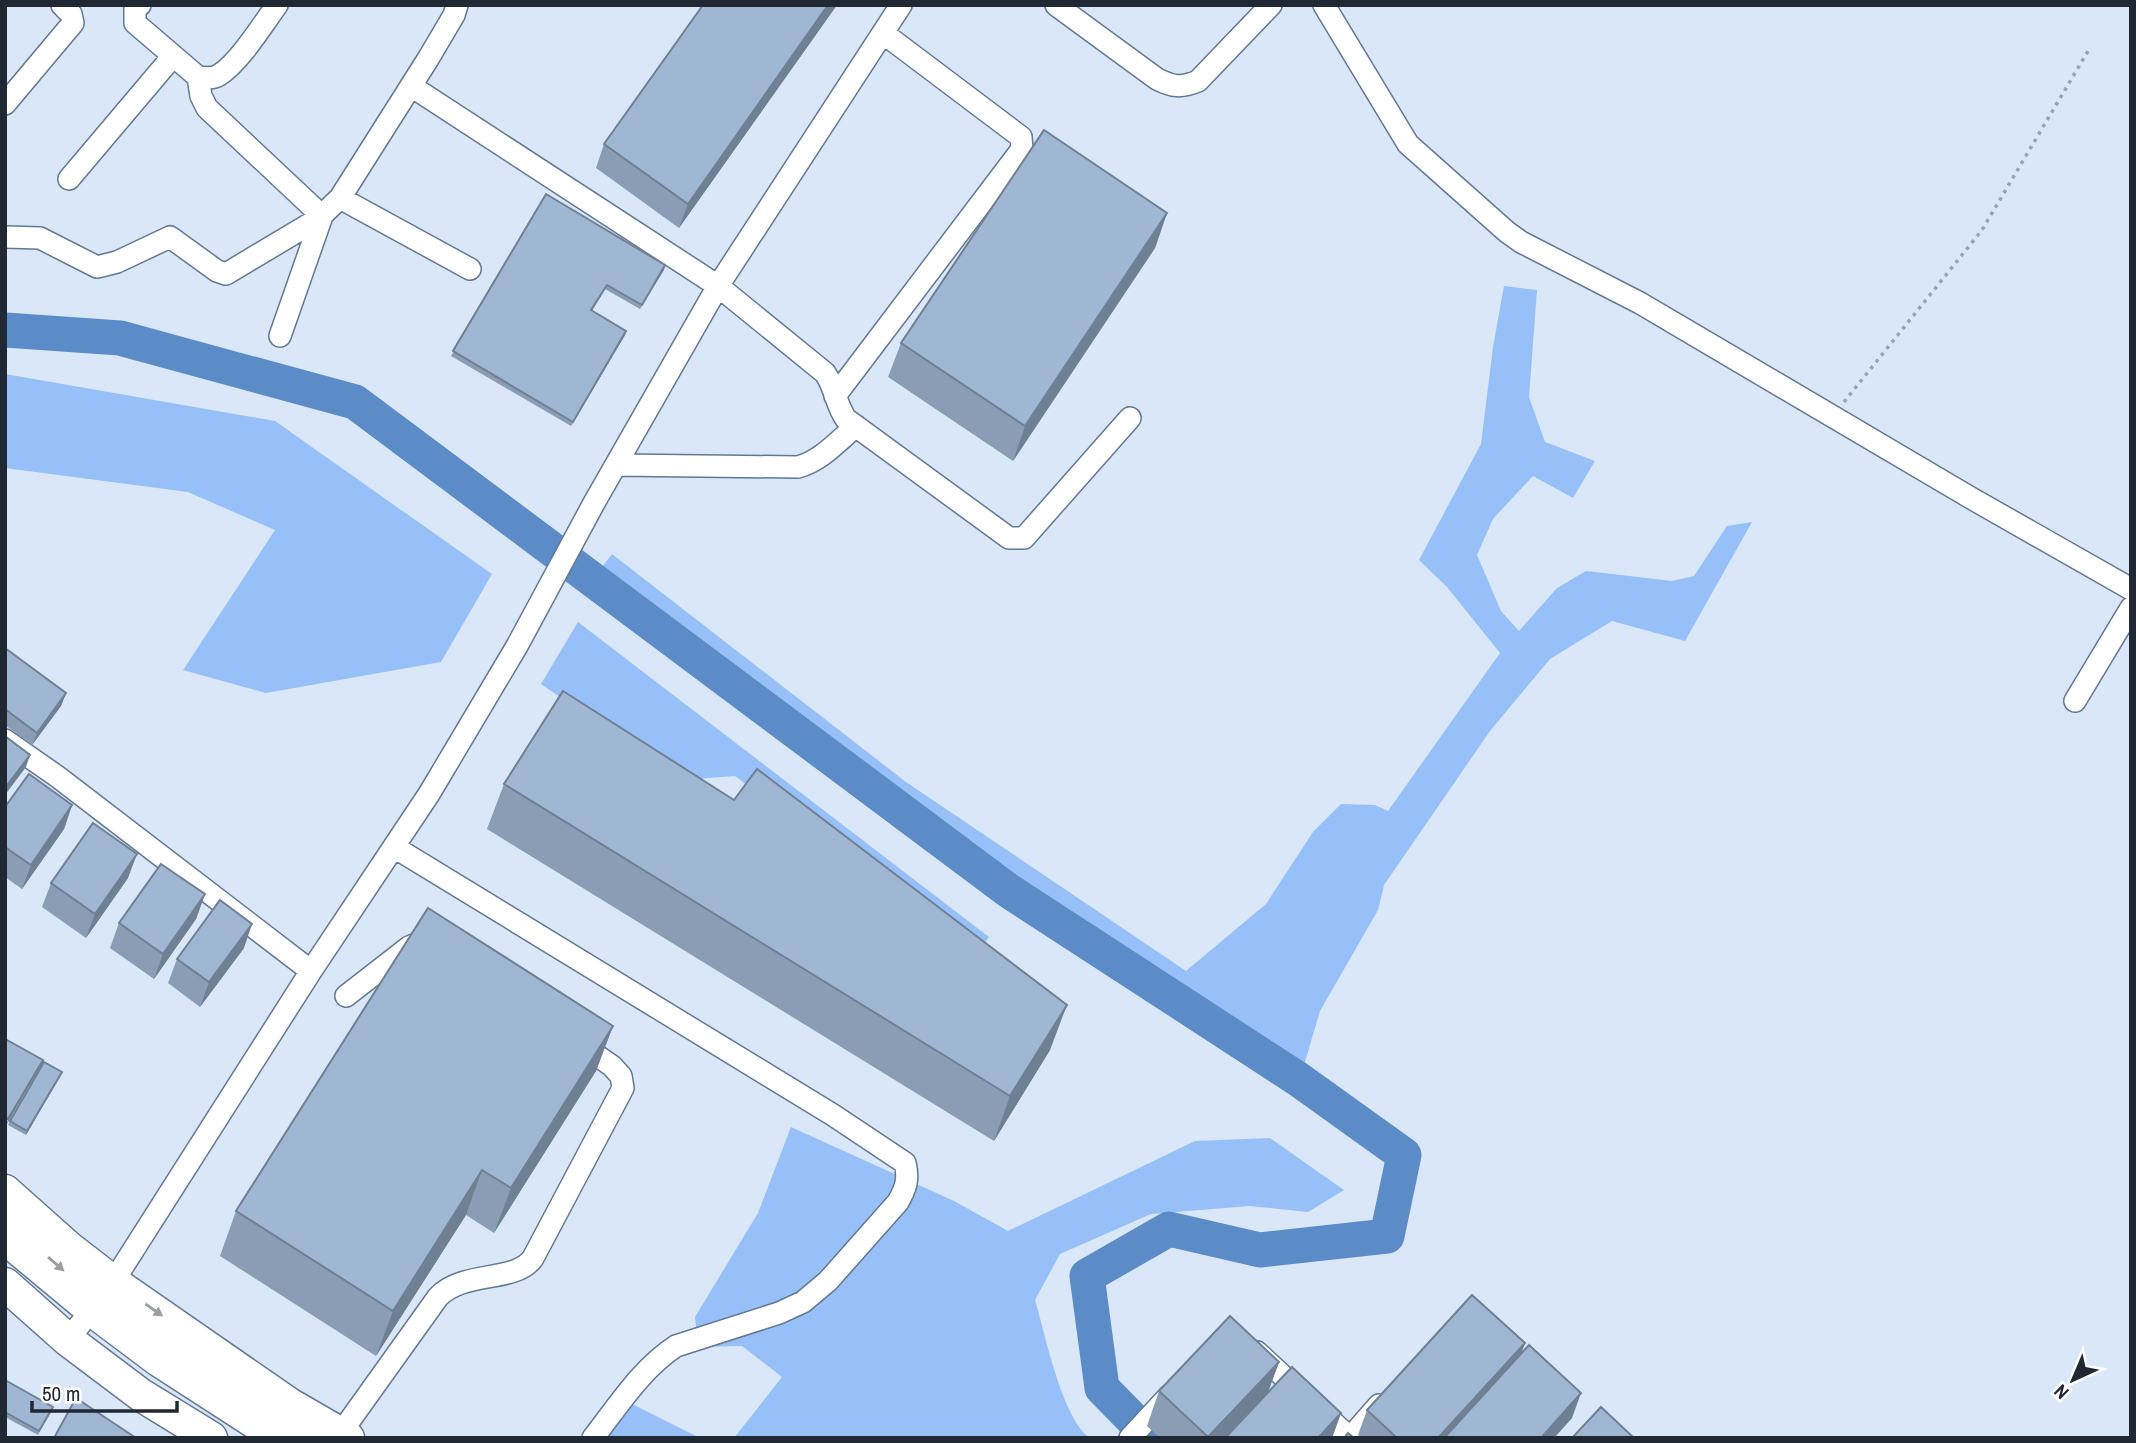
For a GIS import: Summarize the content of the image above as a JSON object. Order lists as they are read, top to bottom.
{
  "scale_bar": "50 m",
  "north": "bottom left"
}
